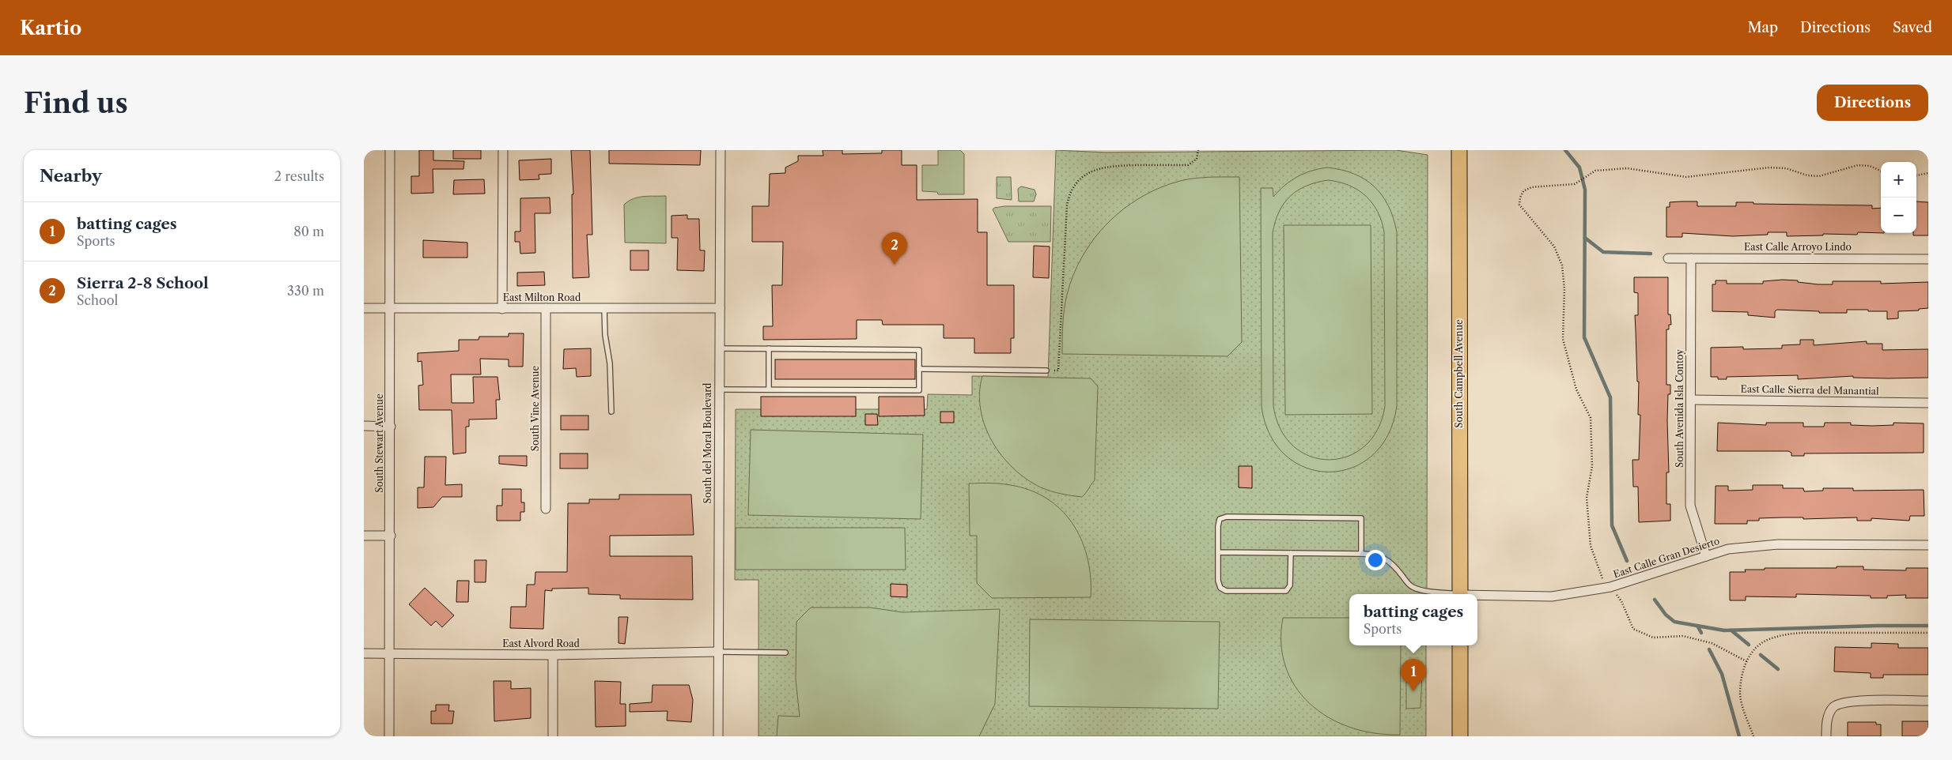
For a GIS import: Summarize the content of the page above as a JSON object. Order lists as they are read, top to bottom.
{
  "streets": {
    "main road": ["South Campbell Avenue"],
    "street": [
      "East Calle Arroyo Lindo",
      "East Milton Road",
      "East Calle Sierra del Manantial",
      "South Vine Avenue",
      "South Avenida Isla Contoy",
      "South Stewart Avenue",
      "South del Moral Boulevard",
      "East Calle Gran Desierto",
      "East Alvord Road"
    ]
  },
  "crossings": [
    ["East Calle Arroyo Lindo", "South Avenida Isla Contoy"],
    ["East Milton Road", "South Vine Avenue"],
    ["East Milton Road", "South Stewart Avenue"],
    ["East Milton Road", "South del Moral Boulevard"],
    ["East Calle Sierra del Manantial", "South Avenida Isla Contoy"],
    ["South Avenida Isla Contoy", "East Calle Gran Desierto"],
    ["South Stewart Avenue", "East Alvord Road"],
    ["South del Moral Boulevard", "East Alvord Road"]
  ],
  "page": {
    "header": "Kartio",
    "nav": ["Map", "Directions", "Saved"],
    "buttons": "Directions",
    "title": "Find us",
    "heading": ["Nearby", "2 results"],
    "map_buttons": ["+", "−"],
    "list": [
      {
        "mark": "1",
        "name": "batting cages",
        "note": "Sports",
        "value": "80 m"
      },
      {
        "mark": "2",
        "name": "Sierra 2-8 School",
        "note": "School",
        "value": "330 m"
      }
    ],
    "pins": ["2", "1"],
    "popup": ["batting cages", "Sports"]
  }
}
